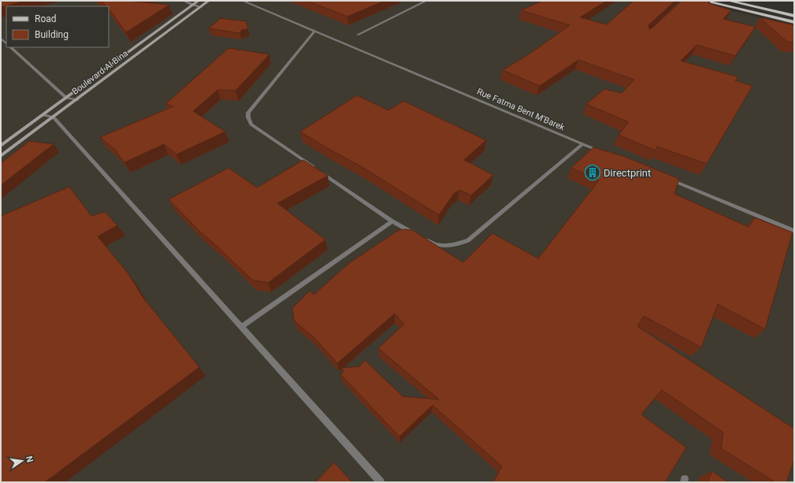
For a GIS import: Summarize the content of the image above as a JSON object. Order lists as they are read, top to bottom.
{
  "streets": {
    "main road": ["Boulevard Al Bina"],
    "lane": ["Rue Fatma Bent M'Barek"]
  },
  "places": {
    "building": ["Directprint"]
  },
  "legend": ["Road", "Building"],
  "north": "right"
}
